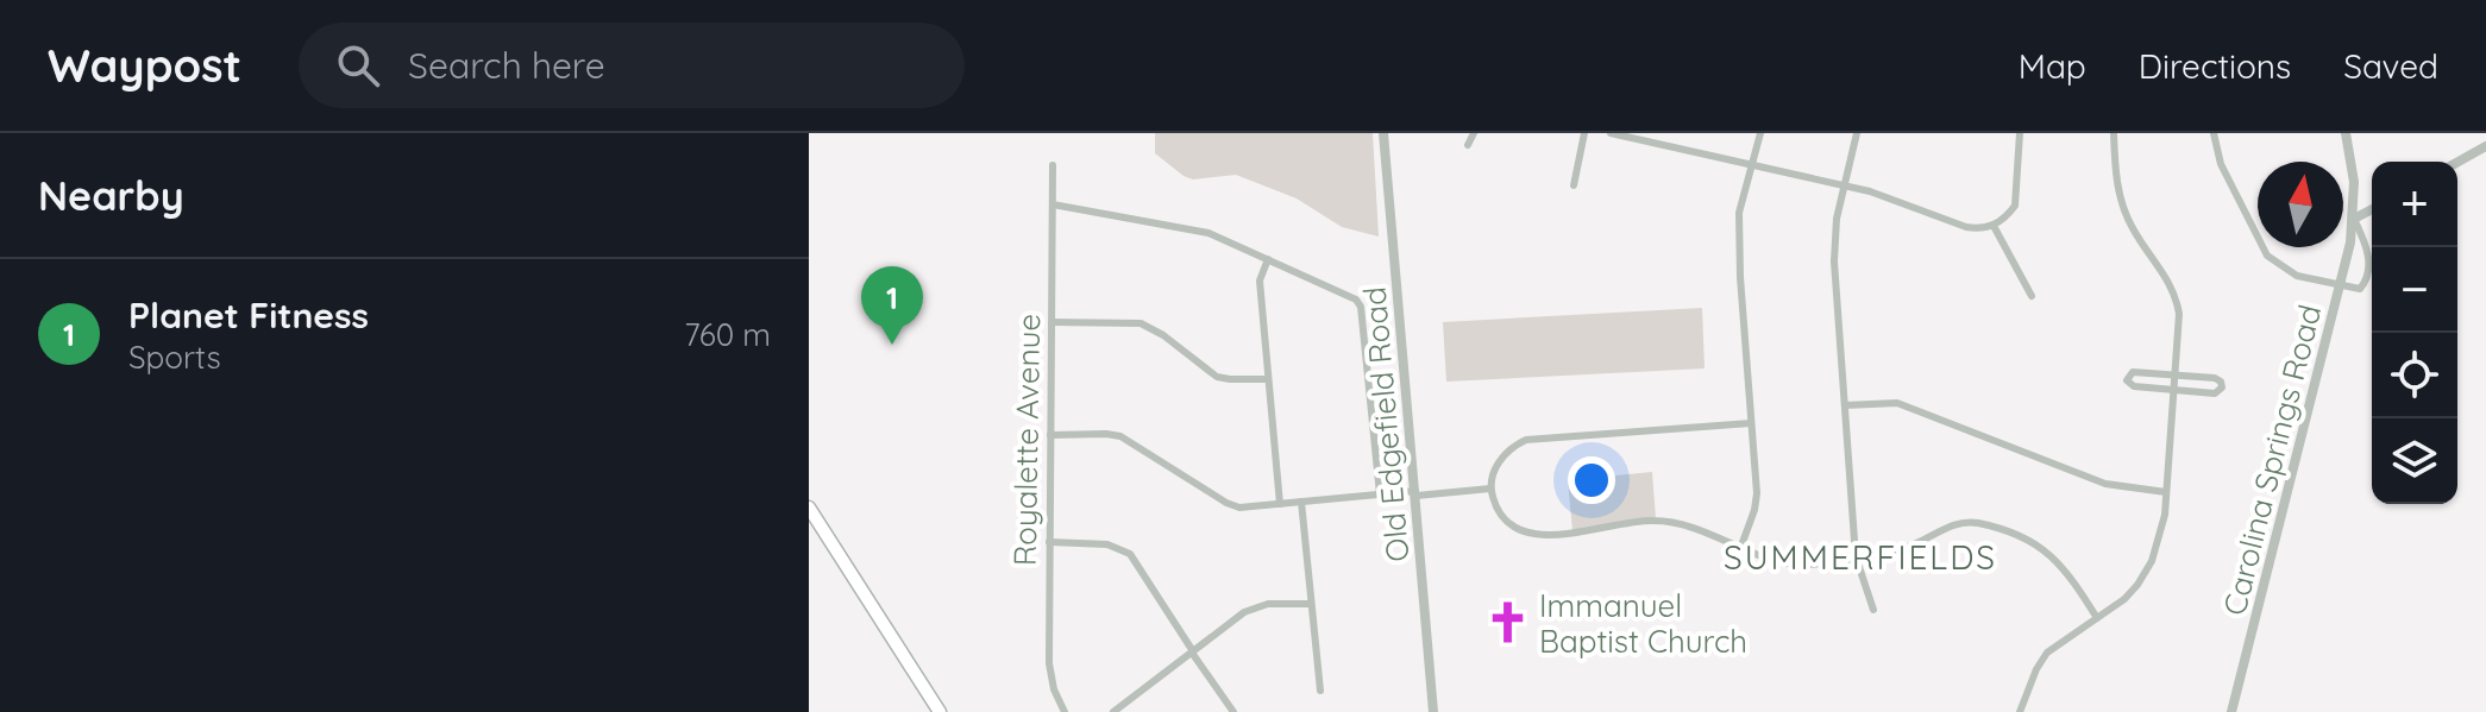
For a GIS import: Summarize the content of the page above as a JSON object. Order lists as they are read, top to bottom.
{
  "streets": {
    "street": ["Old Edgefield Road", "Royalette Avenue", "Carolina Springs Road"]
  },
  "districts": ["SUMMERFIELDS"],
  "places": {
    "church": ["Immanuel Baptist Church"]
  },
  "north": "top",
  "page": {
    "header": "Waypost",
    "search": "Search here",
    "nav": ["Map", "Directions", "Saved"],
    "heading": "Nearby",
    "map_buttons": ["+", "−"],
    "list": [
      {
        "mark": "1",
        "name": "Planet Fitness",
        "note": "Sports",
        "value": "760 m"
      }
    ],
    "pins": "1"
  }
}
